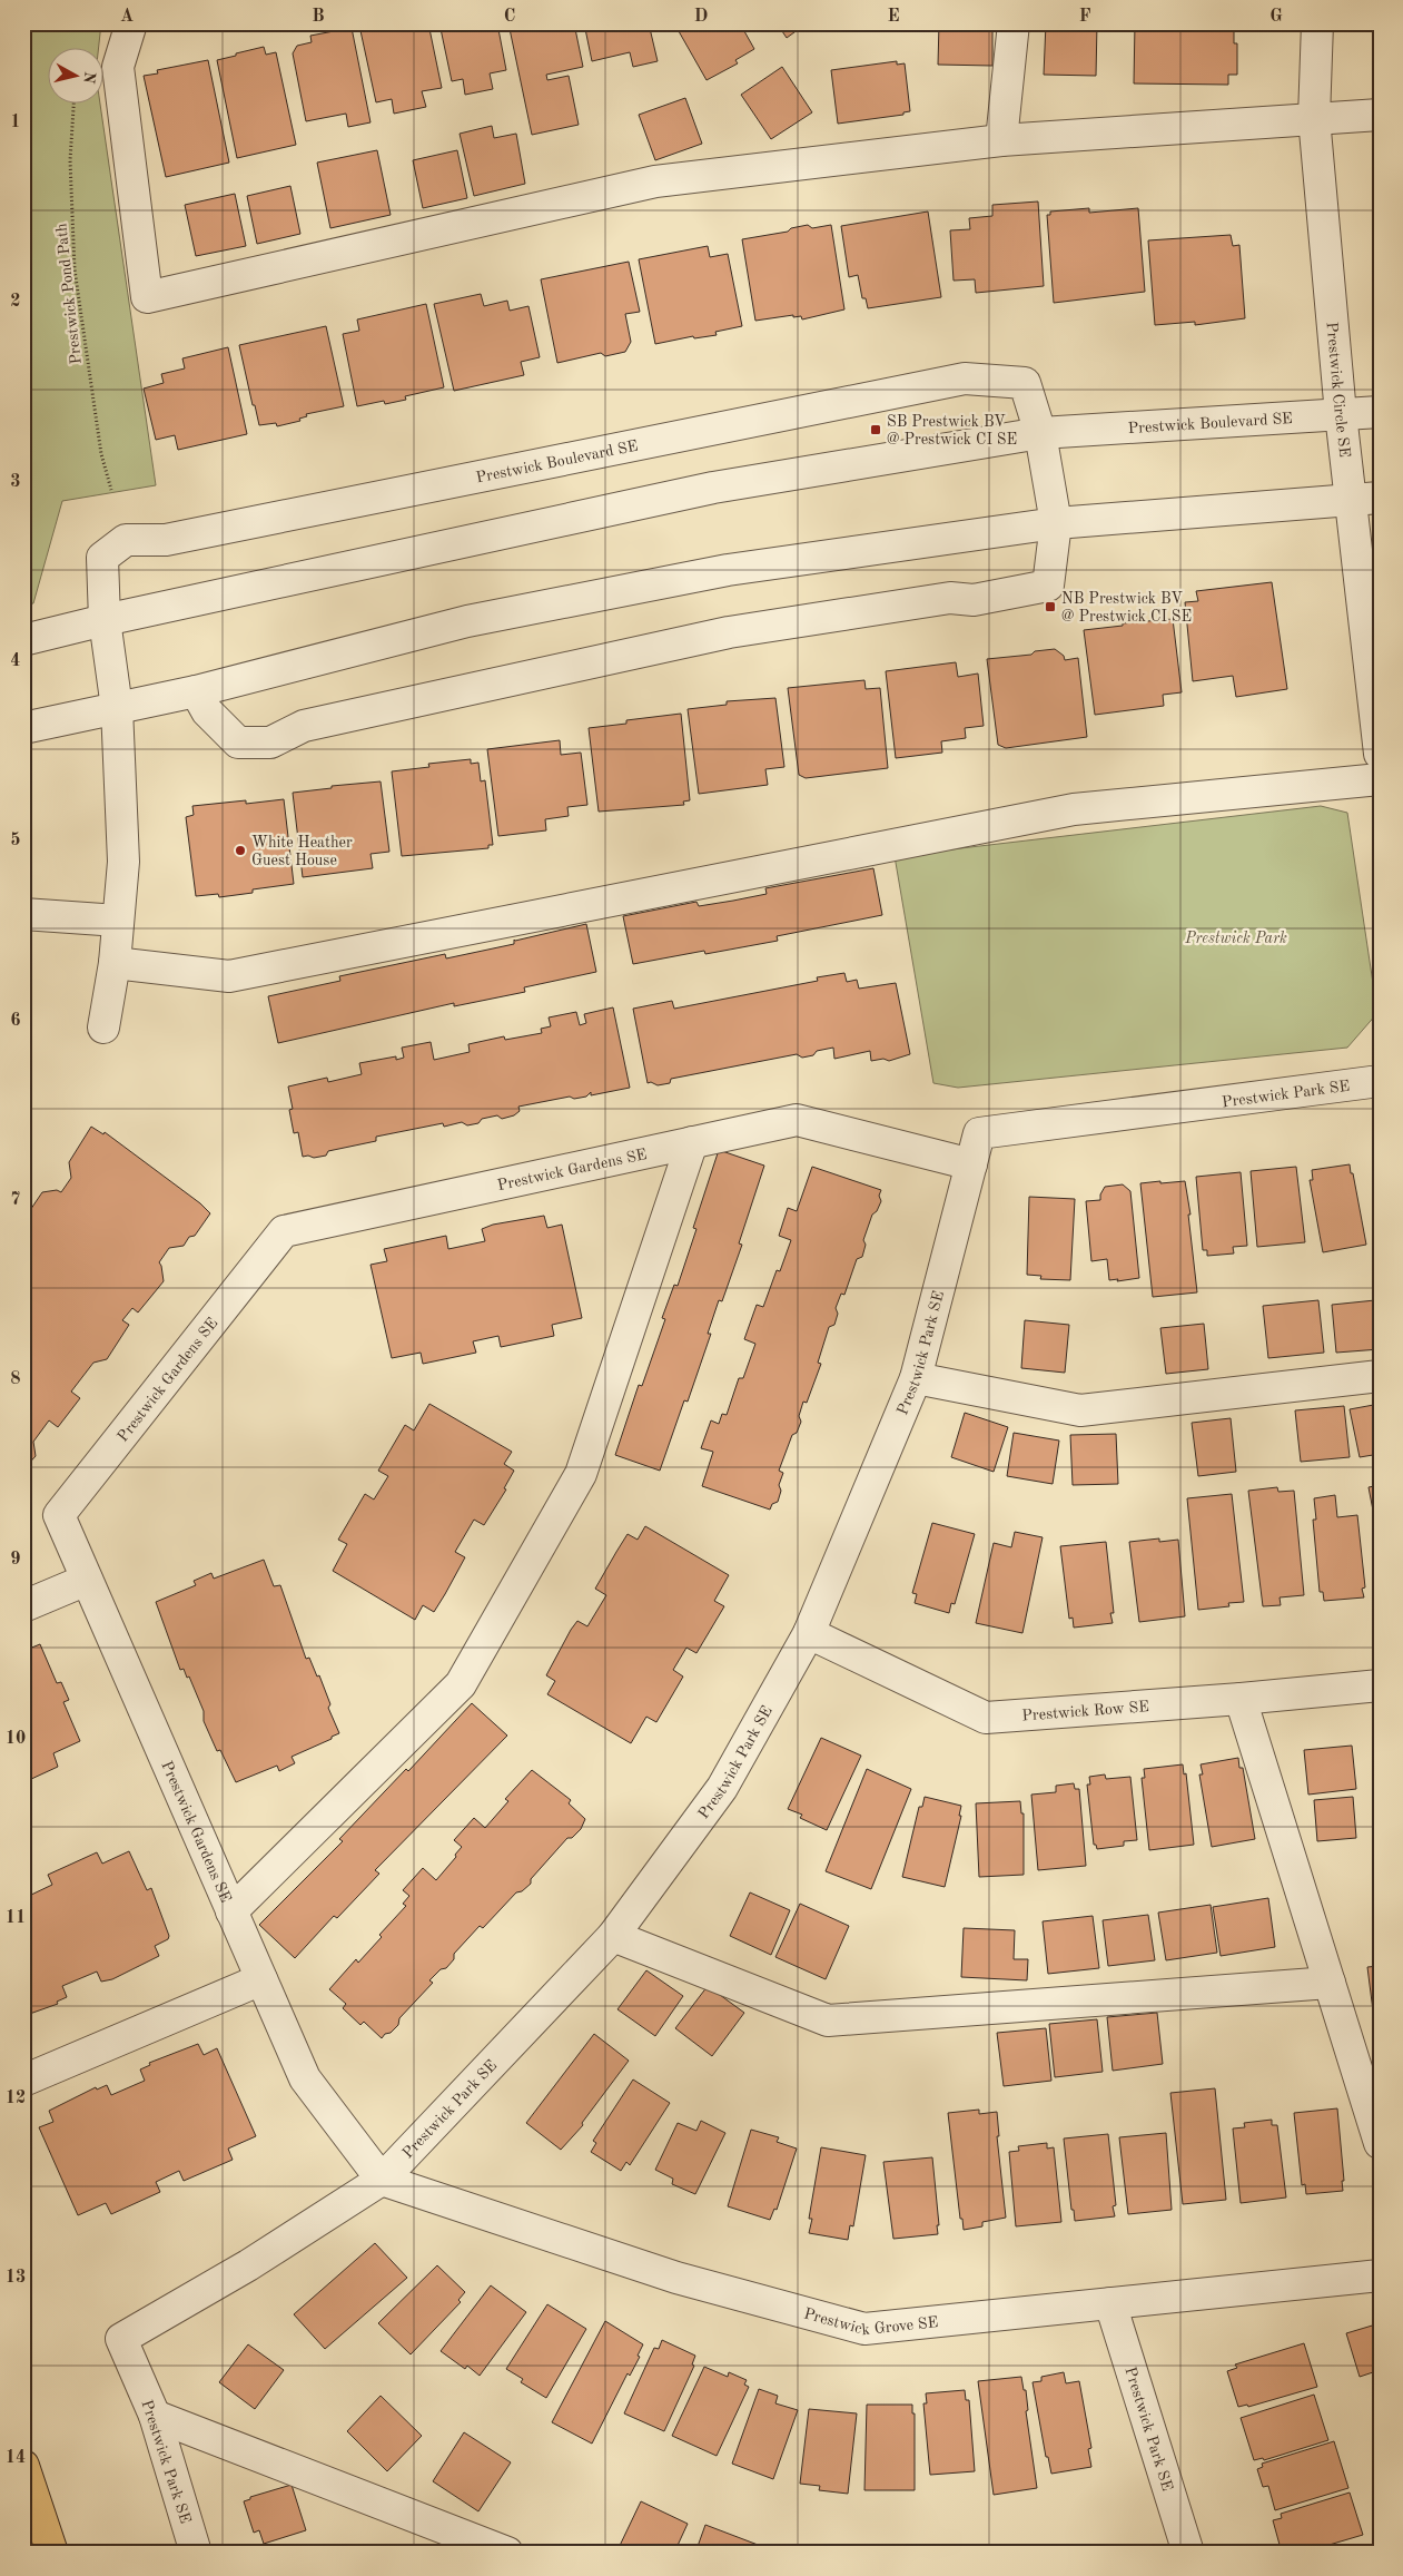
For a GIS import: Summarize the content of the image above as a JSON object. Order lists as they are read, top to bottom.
{
  "streets": {
    "street": [
      "Prestwick Circle SE",
      "Prestwick Boulevard SE",
      "Prestwick Park SE",
      "Prestwick Gardens SE",
      "Prestwick Row SE",
      "Prestwick Grove SE"
    ],
    "path": ["Prestwick Pond Path"]
  },
  "crossings": [
    ["Prestwick Circle SE", "Prestwick Boulevard SE"],
    ["Prestwick Park SE", "Prestwick Gardens SE"],
    ["Prestwick Park SE", "Prestwick Row SE"],
    ["Prestwick Park SE", "Prestwick Grove SE"],
    ["Prestwick Gardens SE", "Prestwick Grove SE"]
  ],
  "parks": ["Prestwick Park"],
  "places": {
    "transit": ["SB Prestwick BV @ Prestwick CI SE", "NB Prestwick BV @ Prestwick CI SE"],
    "other": ["White Heather Guest House"]
  },
  "north": "right",
  "grid": {
    "columns": [
      "A",
      "B",
      "C",
      "D",
      "E",
      "F",
      "G"
    ],
    "rows": [
      "1",
      "2",
      "3",
      "4",
      "5",
      "6",
      "7",
      "8",
      "9",
      "10",
      "11",
      "12",
      "13",
      "14"
    ]
  }
}
